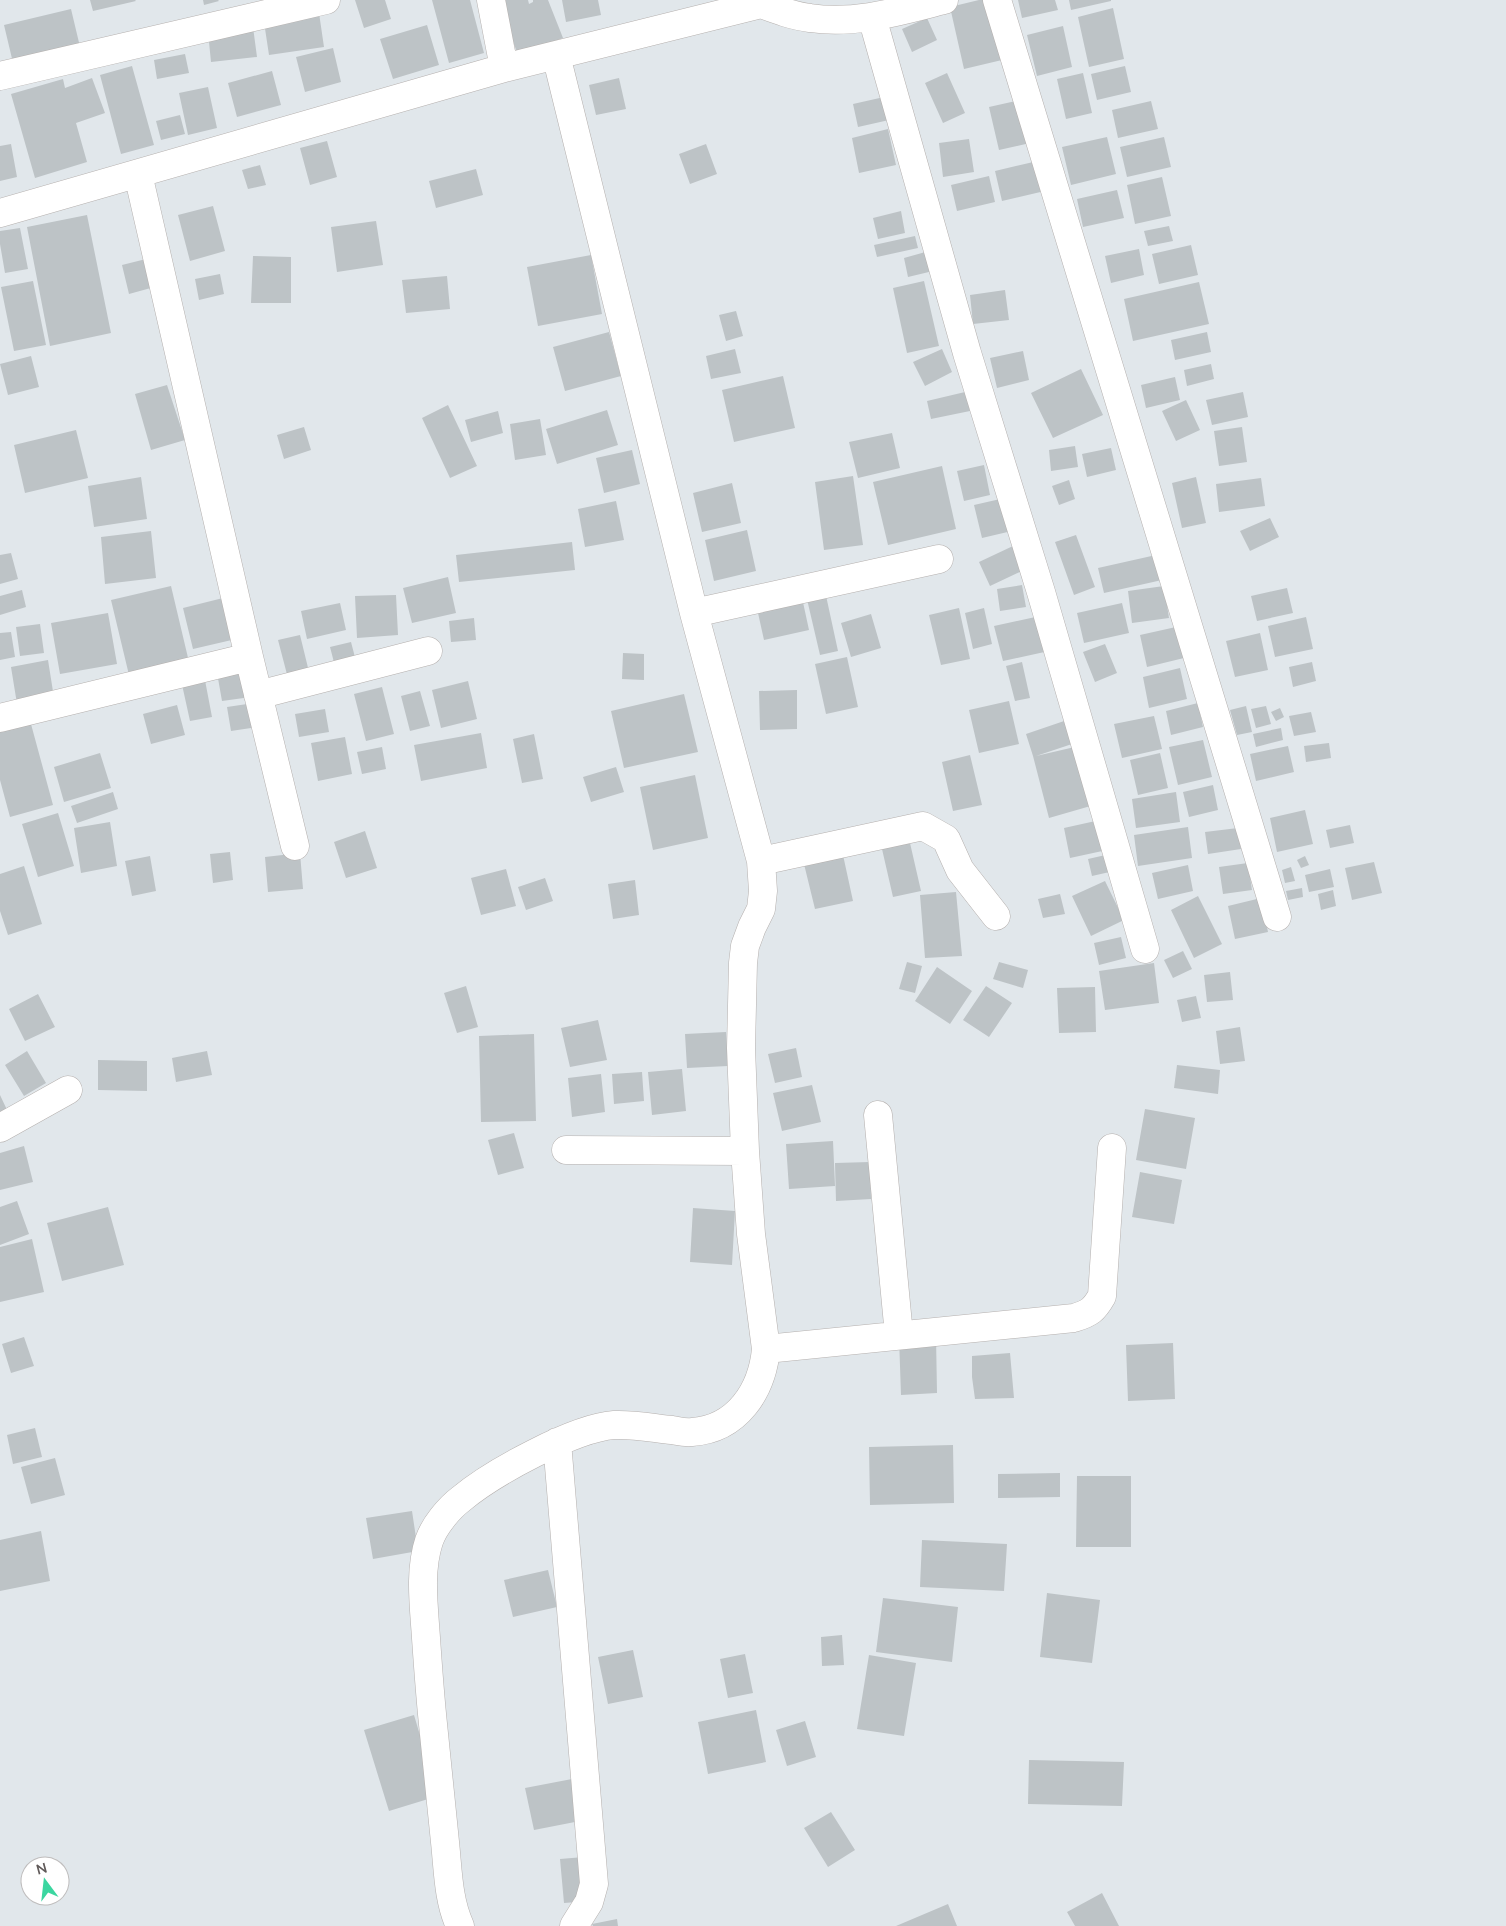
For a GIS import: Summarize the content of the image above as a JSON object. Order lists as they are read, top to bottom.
{
  "north": "top"
}
